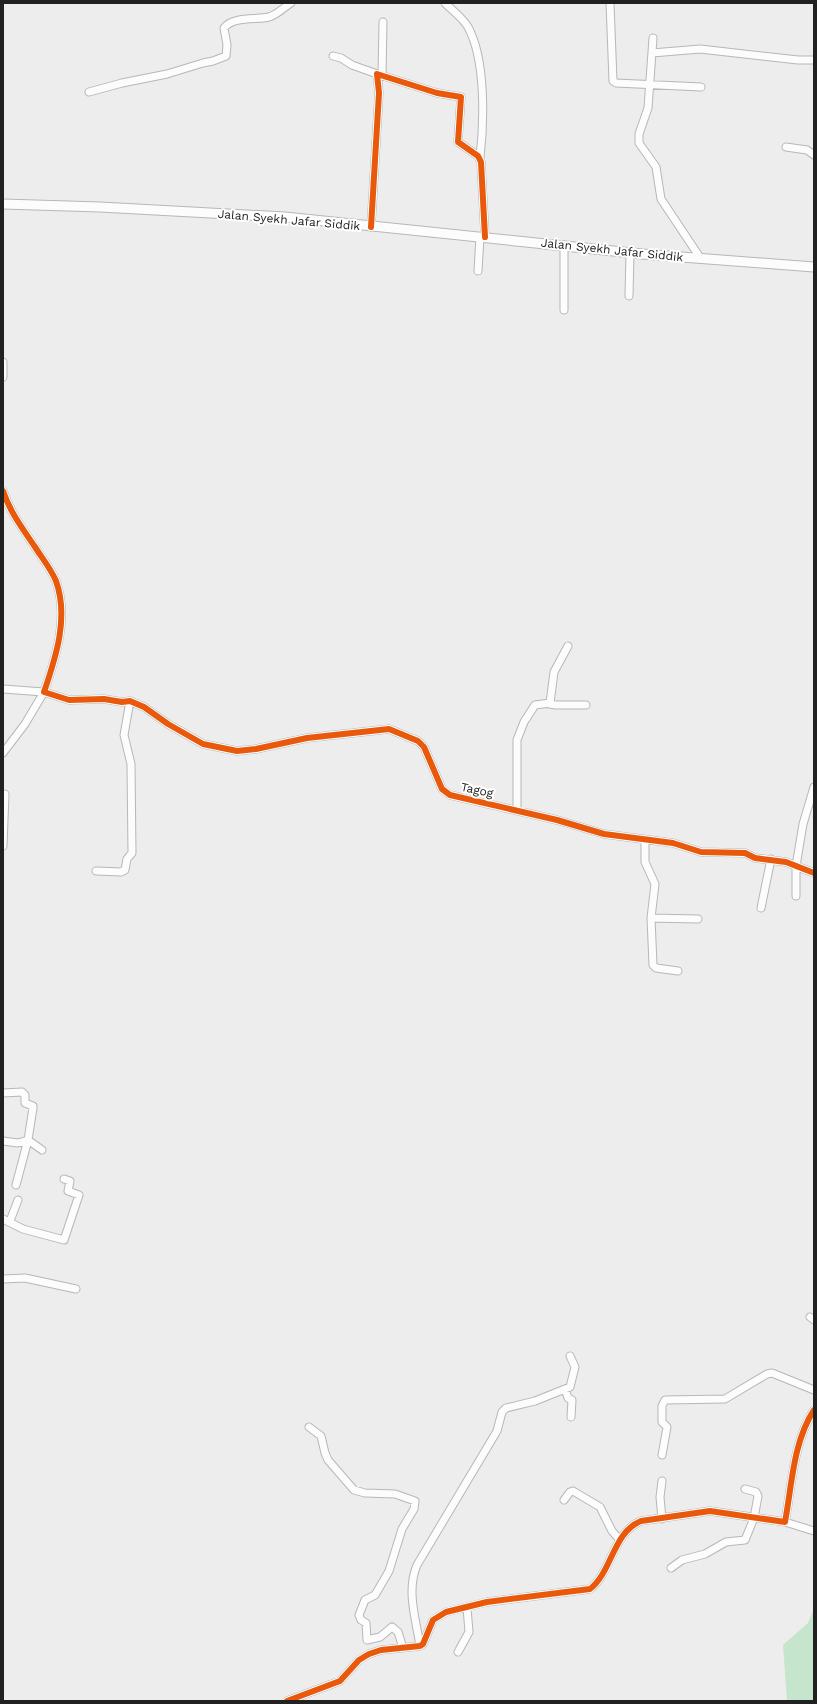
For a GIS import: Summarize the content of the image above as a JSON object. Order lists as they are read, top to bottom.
{
  "streets": {
    "main road": ["Jalan Syekh Jafar Siddik"],
    "street": ["Tagog"]
  }
}
